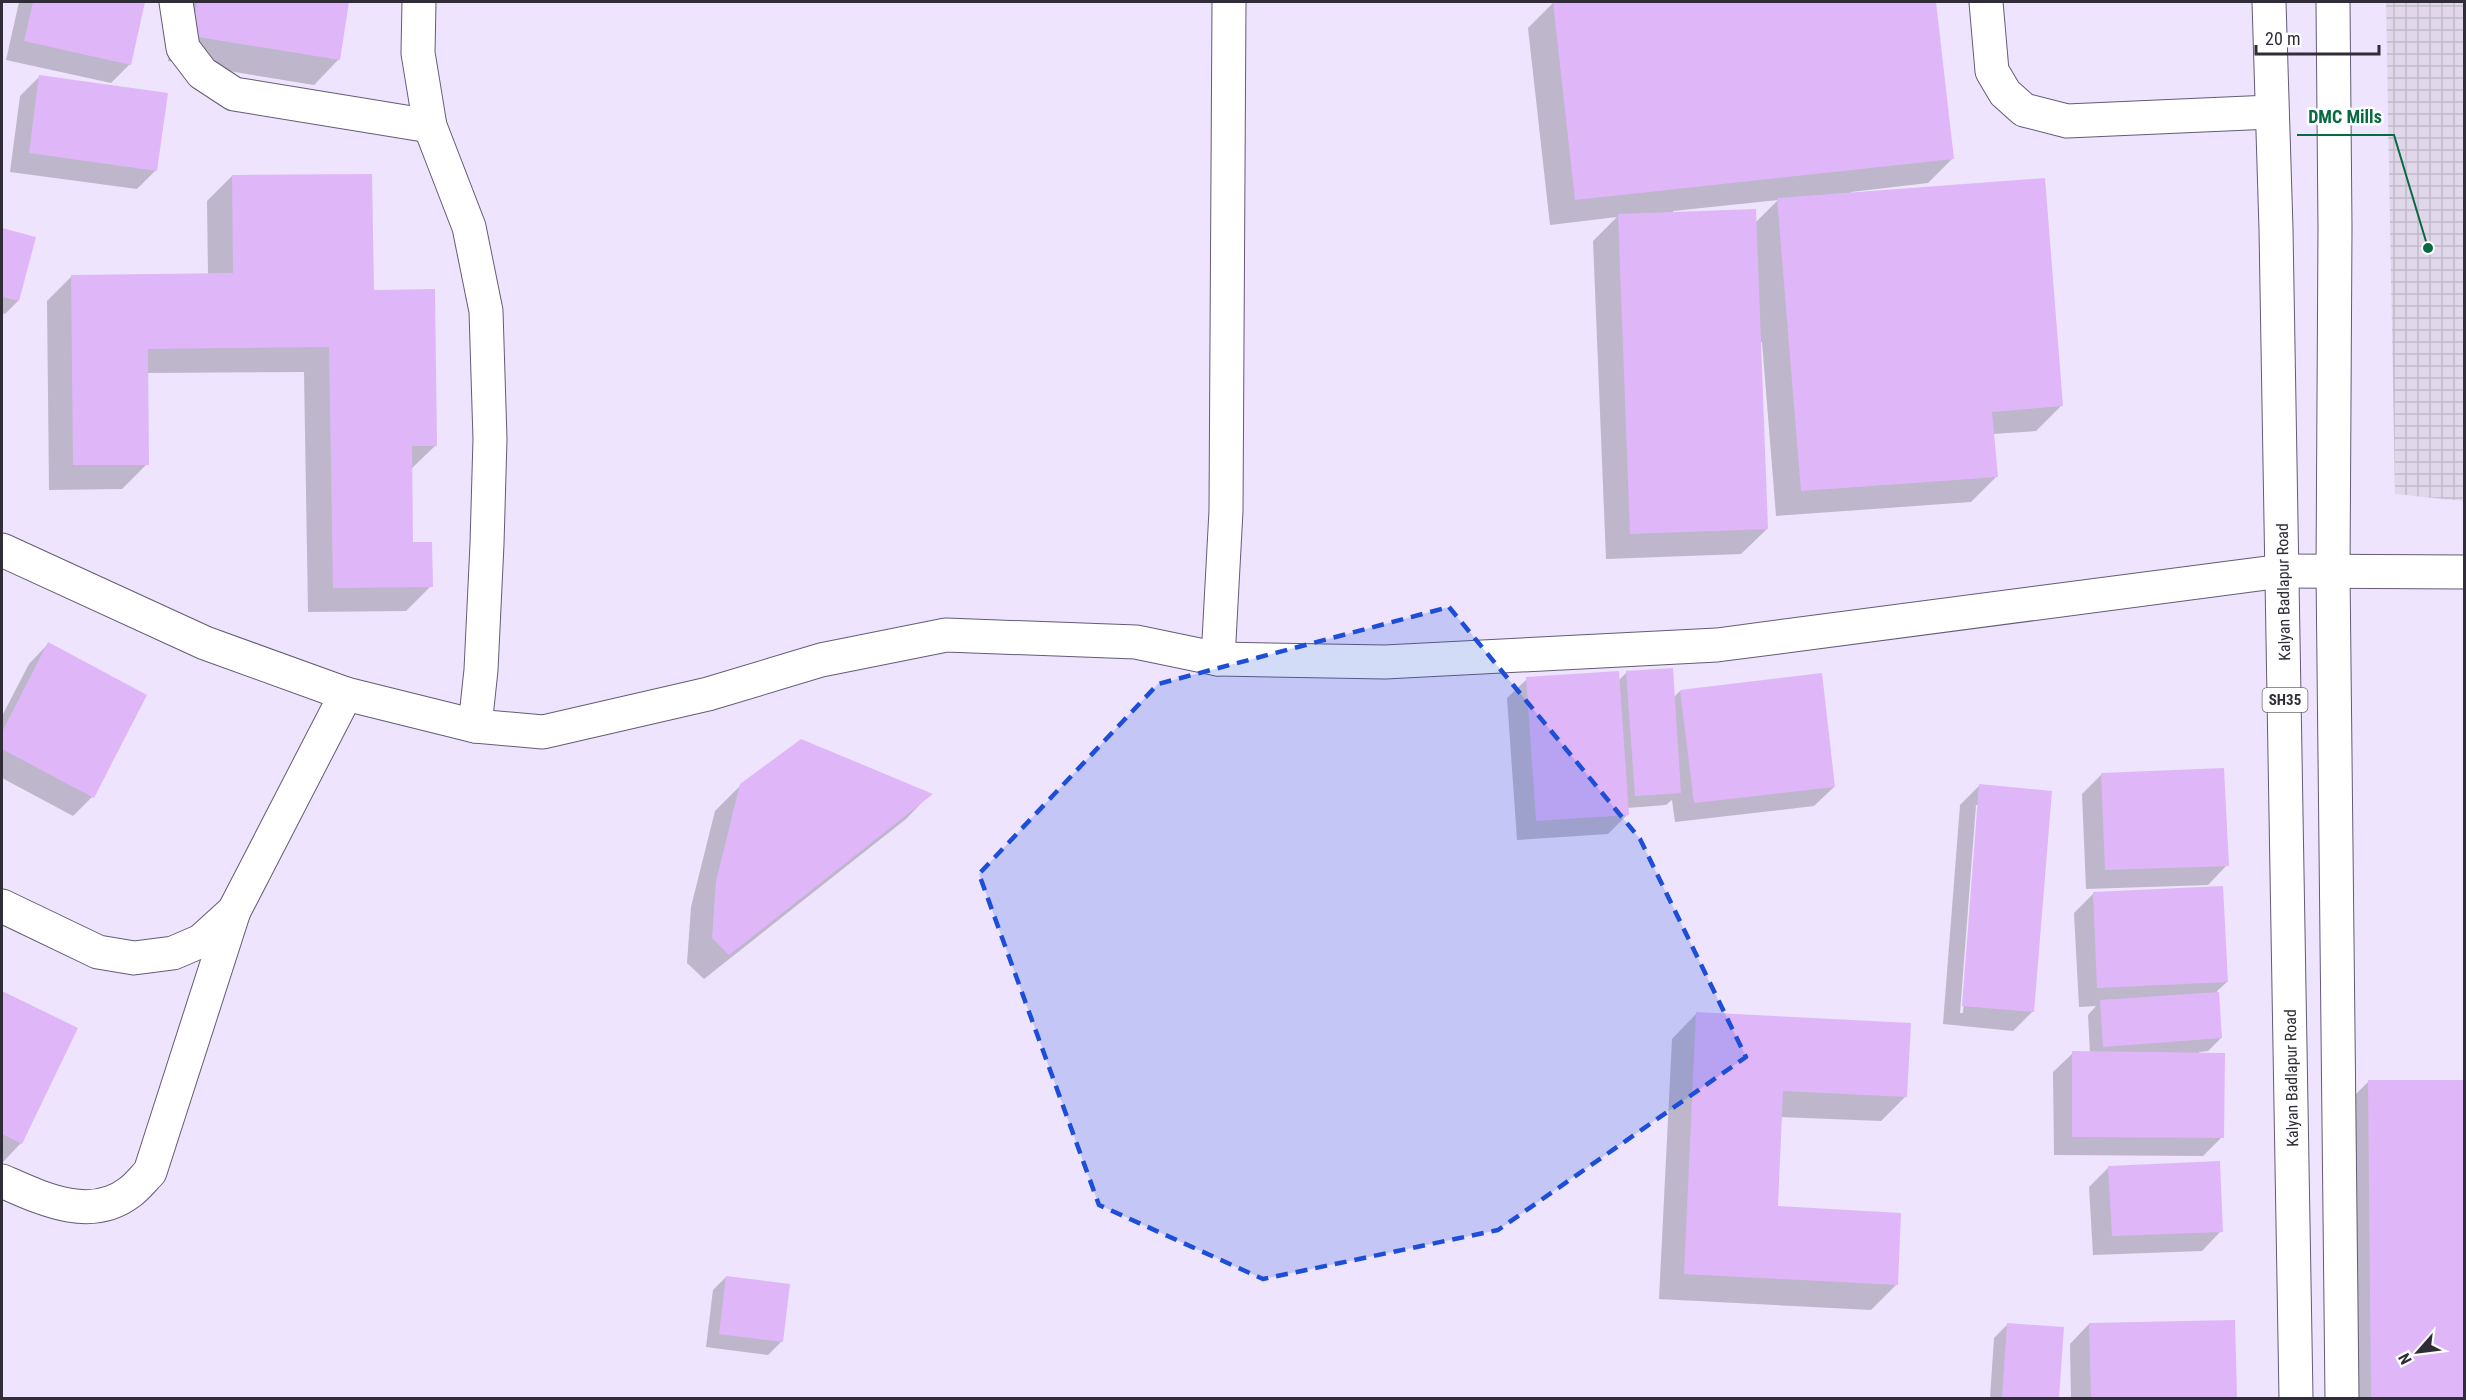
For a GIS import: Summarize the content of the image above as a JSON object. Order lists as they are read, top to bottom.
{
  "streets": {
    "street": ["Kalyan Badlapur Road", "SH35"]
  },
  "places": ["DMC Mills"],
  "scale_bar": "20 m",
  "north": "bottom left"
}
